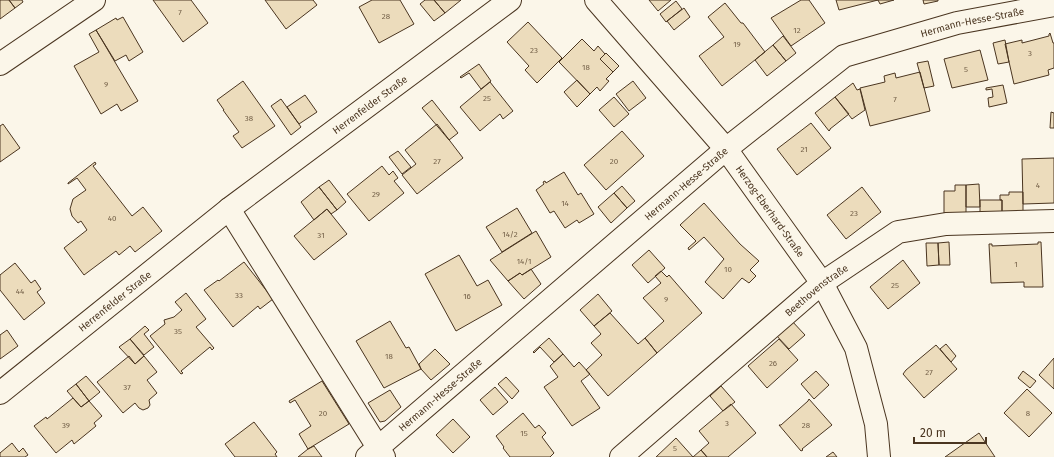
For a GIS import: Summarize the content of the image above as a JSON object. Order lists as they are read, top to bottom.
{
  "streets": {
    "street": [
      "Hermann-Hesse-Straße",
      "Herrenfelder Straße",
      "Herzog-Eberhard-Straße",
      "Beethovenstraße"
    ]
  },
  "crossings": [
    ["Hermann-Hesse-Straße", "Herzog-Eberhard-Straße"],
    ["Herzog-Eberhard-Straße", "Beethovenstraße"]
  ],
  "house_numbers": [
    "7",
    "28",
    "12",
    "19",
    "23",
    "3",
    "18",
    "5",
    "9",
    "25",
    "7",
    "38",
    "21",
    "27",
    "20",
    "4",
    "29",
    "14",
    "23",
    "40",
    "14/2",
    "31",
    "14/1",
    "1",
    "10",
    "25",
    "44",
    "33",
    "16",
    "9",
    "35",
    "18",
    "26",
    "27",
    "37",
    "20",
    "8",
    "3",
    "39",
    "28",
    "15",
    "5"
  ],
  "scale_bar": "20 m"
}
